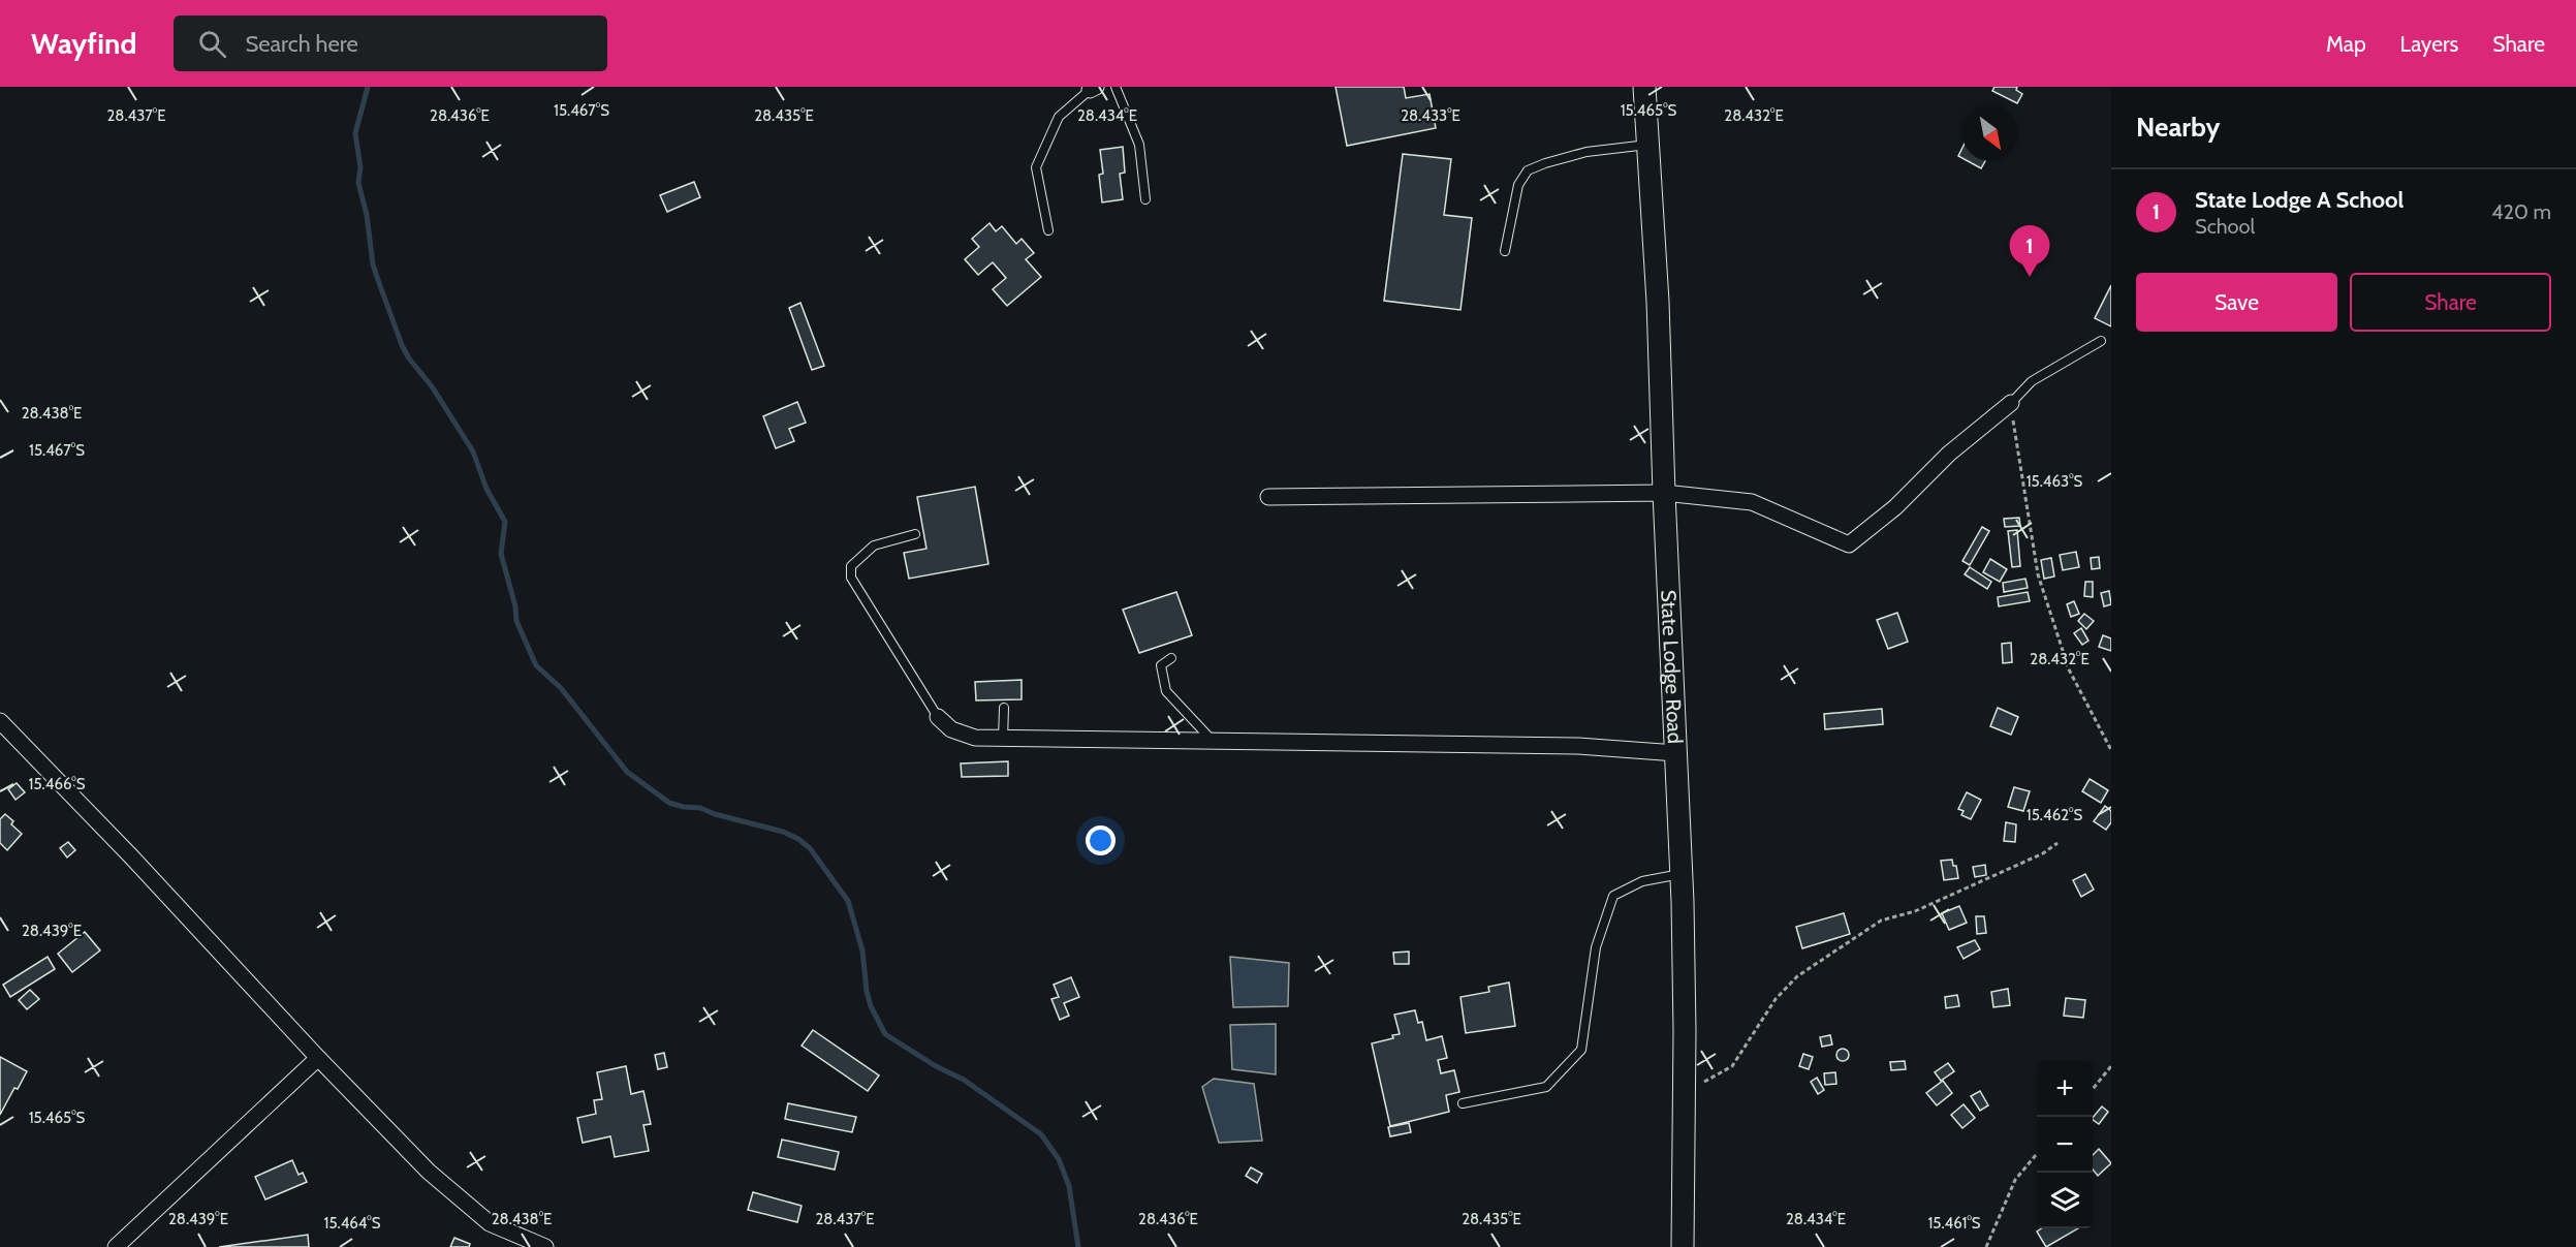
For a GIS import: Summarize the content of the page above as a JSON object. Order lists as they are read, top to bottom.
{
  "streets": {
    "street": ["State Lodge Road"]
  },
  "north": "bottom right",
  "page": {
    "header": "Wayfind",
    "search": "Search here",
    "nav": ["Map", "Layers", "Share"],
    "heading": "Nearby",
    "list": [
      {
        "mark": "1",
        "name": "State Lodge A School",
        "note": "School",
        "value": "420 m"
      }
    ],
    "pins": "1",
    "buttons": ["Save", "Share"],
    "map_buttons": ["+", "−"]
  },
  "coordinates": [
    "15.467°S",
    "15.465°S",
    "28.437°E",
    "28.436°E",
    "28.435°E",
    "28.434°E",
    "28.433°E",
    "28.432°E",
    "28.438°E",
    "15.463°S",
    "15.466°S",
    "15.462°S",
    "28.439°E",
    "15.464°S",
    "15.461°S"
  ]
}
